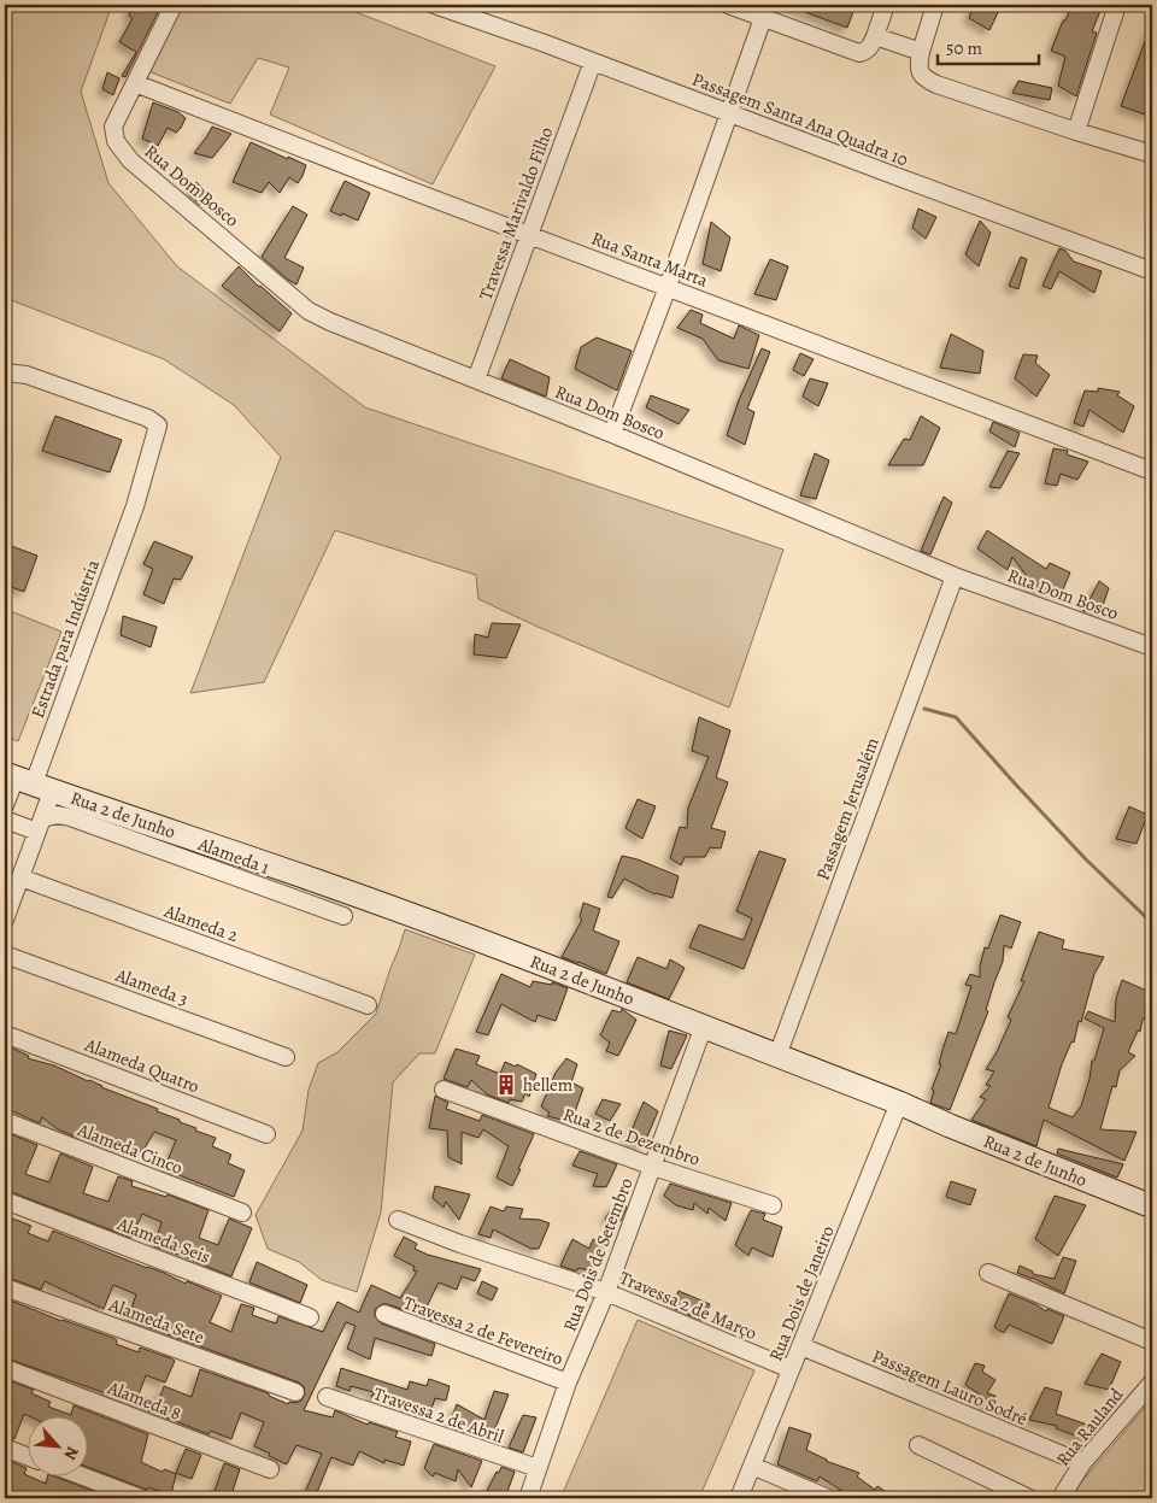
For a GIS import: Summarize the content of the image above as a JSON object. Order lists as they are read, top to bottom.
{
  "streets": {
    "street": [
      "Passagem Santa Ana Quadra 10",
      "Rua Dom Bosco",
      "Travessa Marivaldo Filho",
      "Rua Santa Marta",
      "Estrada para Indústria",
      "Passagem Jerusalém",
      "Rua 2 de Junho",
      "Alameda 1",
      "Alameda 2",
      "Alameda 3",
      "Alameda Quatro",
      "Rua 2 de Dezembro",
      "Alameda Cinco",
      "Alameda Seis",
      "Rua Dois de Setembro",
      "Rua Dois de Janeiro",
      "Travessa 2 de Março",
      "Alameda Sete",
      "Travessa 2 de Fevereiro",
      "Passagem Lauro Sodré",
      "Alameda 8",
      "Travessa 2 de Abril",
      "Rua Rauland"
    ]
  },
  "crossings": [
    ["Passagem Santa Ana Quadra 10", "Travessa Marivaldo Filho"],
    ["Rua Dom Bosco", "Travessa Marivaldo Filho"],
    ["Rua Dom Bosco", "Rua Santa Marta"],
    ["Rua Dom Bosco", "Passagem Jerusalém"],
    ["Travessa Marivaldo Filho", "Rua Santa Marta"],
    ["Estrada para Indústria", "Rua 2 de Junho"],
    ["Passagem Jerusalém", "Rua 2 de Junho"],
    ["Rua 2 de Junho", "Rua Dois de Setembro"],
    ["Rua 2 de Junho", "Rua Dois de Janeiro"],
    ["Rua 2 de Dezembro", "Rua Dois de Setembro"],
    ["Rua Dois de Setembro", "Travessa 2 de Março"],
    ["Rua Dois de Setembro", "Travessa 2 de Fevereiro"],
    ["Rua Dois de Setembro", "Travessa 2 de Abril"],
    ["Rua Dois de Janeiro", "Travessa 2 de Março"],
    ["Rua Dois de Janeiro", "Passagem Lauro Sodré"],
    ["Passagem Lauro Sodré", "Rua Rauland"]
  ],
  "places": {
    "building": ["hellem"]
  },
  "scale_bar": "50 m",
  "north": "bottom right"
}
